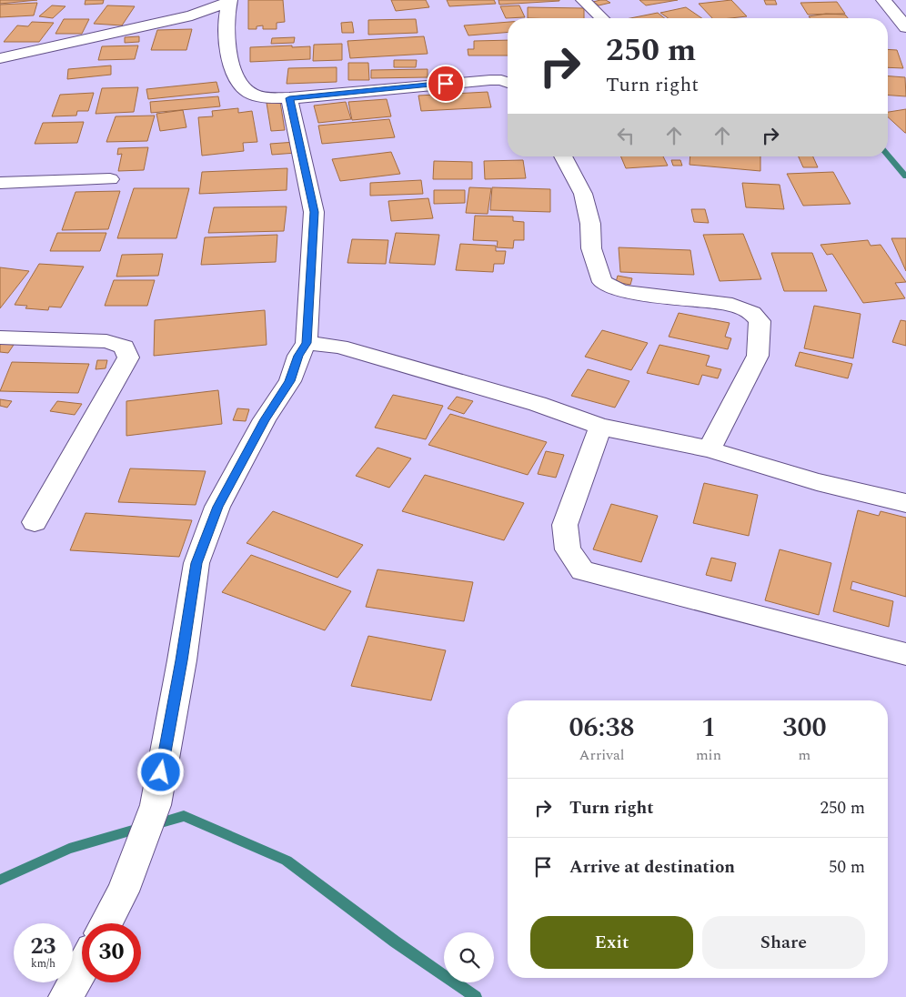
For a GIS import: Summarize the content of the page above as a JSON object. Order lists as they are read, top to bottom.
{
  "page": {
    "turn": ["250 m", "Turn right"],
    "eta": [
      "06:38",
      "Arrival",
      "1",
      "min",
      "300",
      "m"
    ],
    "list": [
      {
        "name": "Turn right",
        "value": "250 m"
      },
      {
        "name": "Arrive at destination",
        "value": "50 m"
      }
    ],
    "buttons": ["Exit", "Share"],
    "speed": "23 km/h",
    "limit": "30"
  }
}
